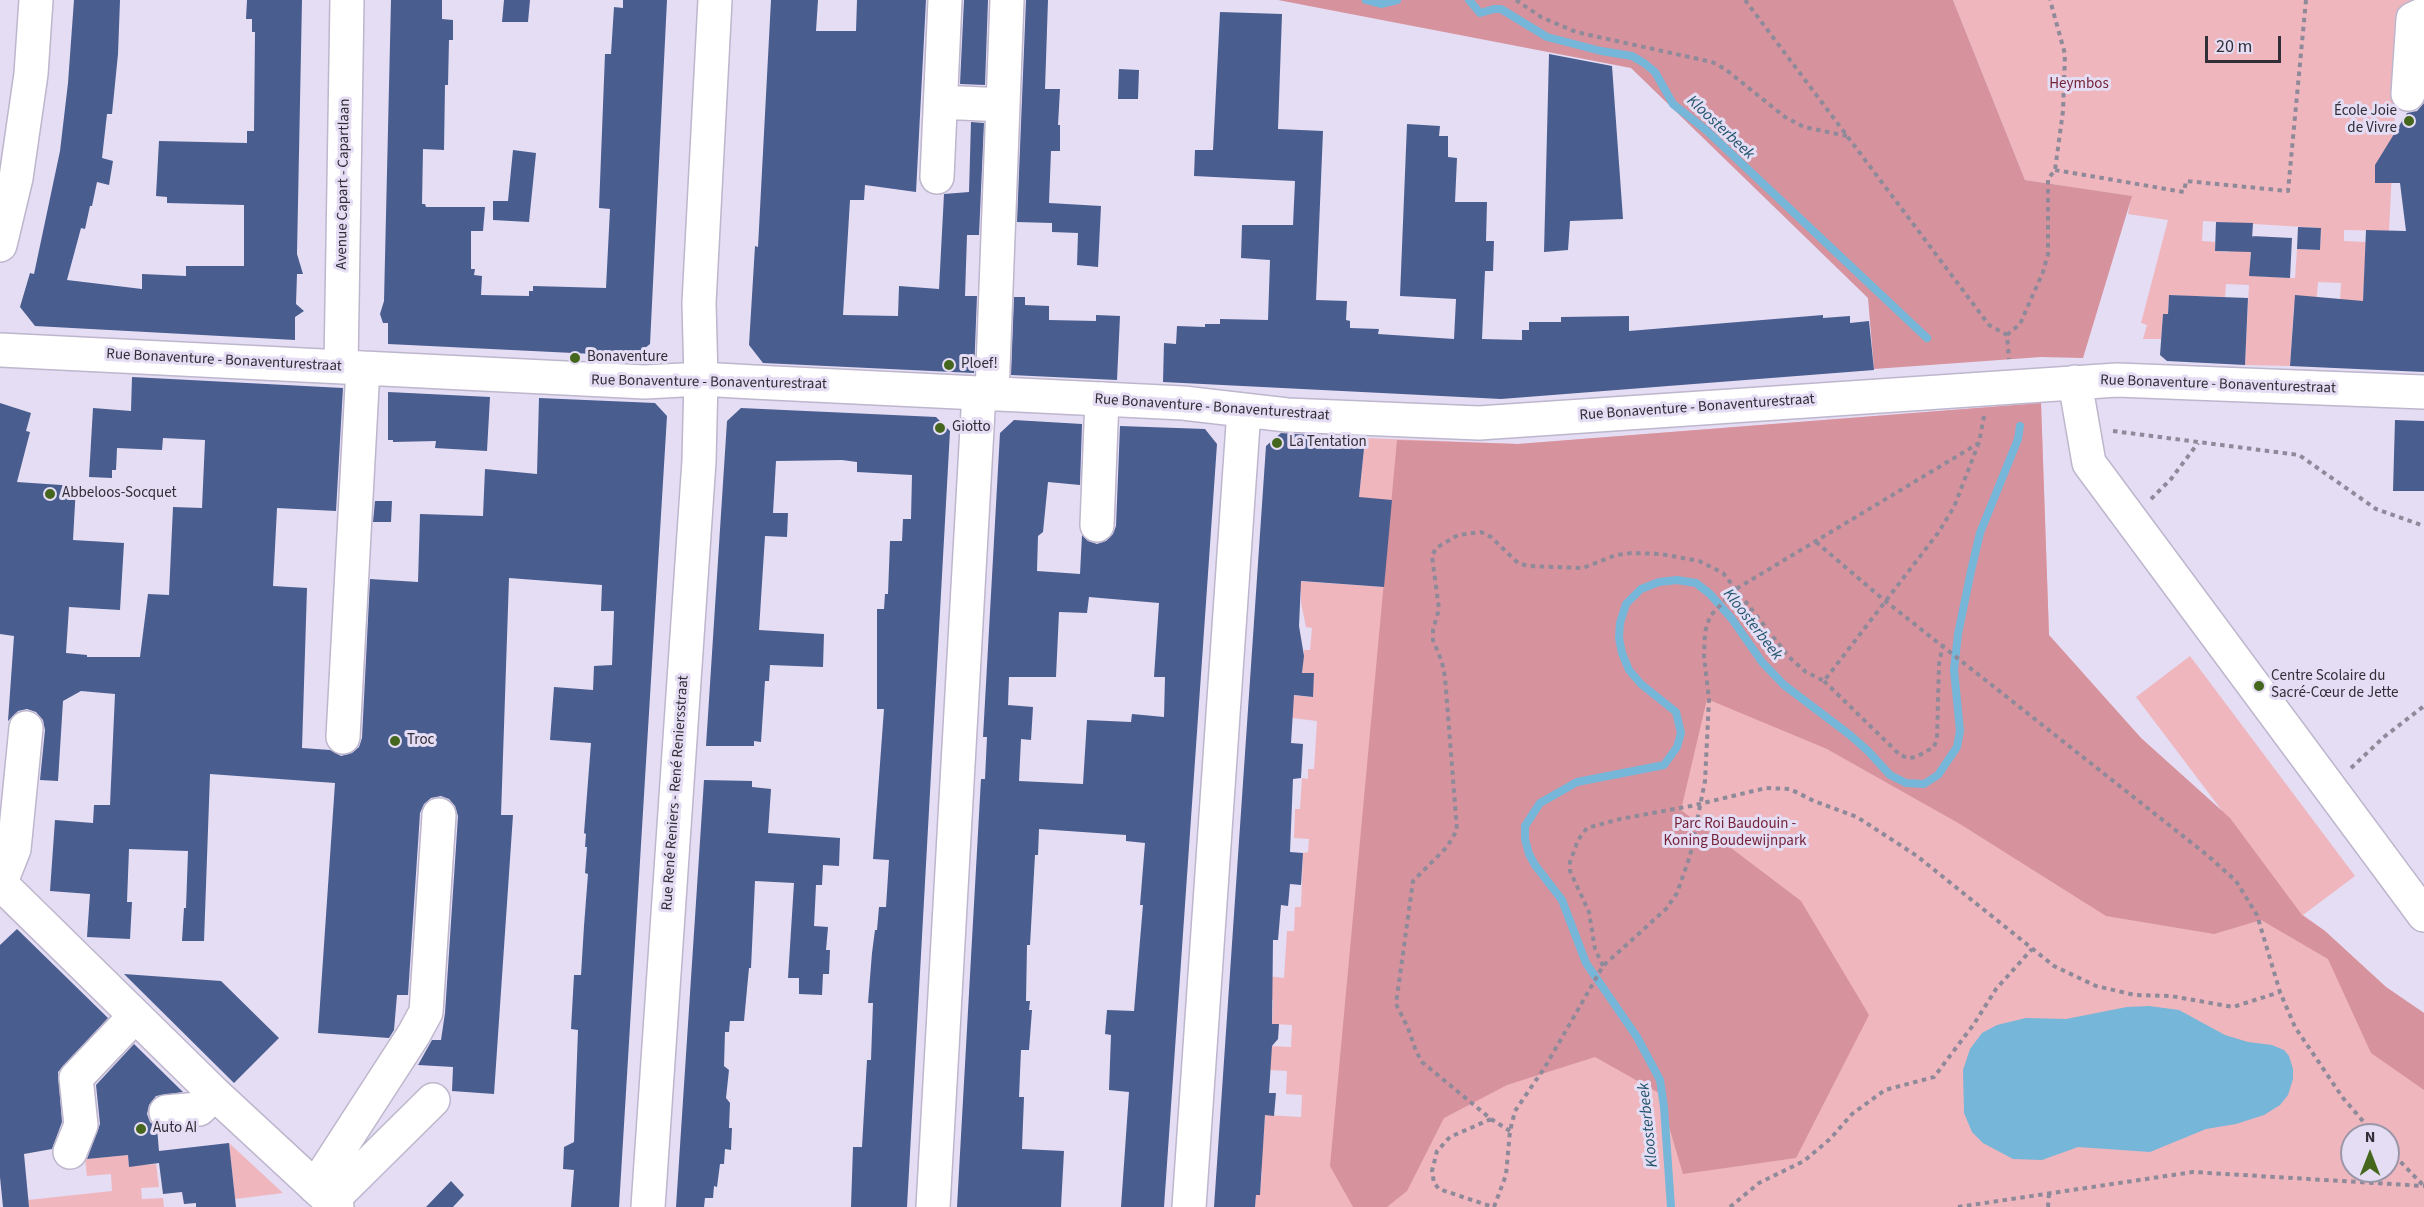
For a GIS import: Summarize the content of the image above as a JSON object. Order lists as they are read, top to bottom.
{
  "streets": {
    "street": ["Avenue Capart - Capartlaan", "Rue Bonaventure - Bonaventurestraat", "Rue René Reniers - René Reniersstraat"]
  },
  "crossings": [
    ["Avenue Capart - Capartlaan", "Rue Bonaventure - Bonaventurestraat"],
    ["Rue Bonaventure - Bonaventurestraat", "Rue René Reniers - René Reniersstraat"]
  ],
  "water": ["Kloosterbeek"],
  "parks": ["Heymbos", "Parc Roi Baudouin - Koning Boudewijnpark"],
  "places": [
    "École Joie de Vivre",
    "Bonaventure",
    "Ploef!",
    "Giotto",
    "La Tentation",
    "Abbeloos-Socquet",
    "Centre Scolaire du Sacré-Cœur de Jette",
    "Troc",
    "Auto AI"
  ],
  "scale_bar": "20 m",
  "north": "top"
}
